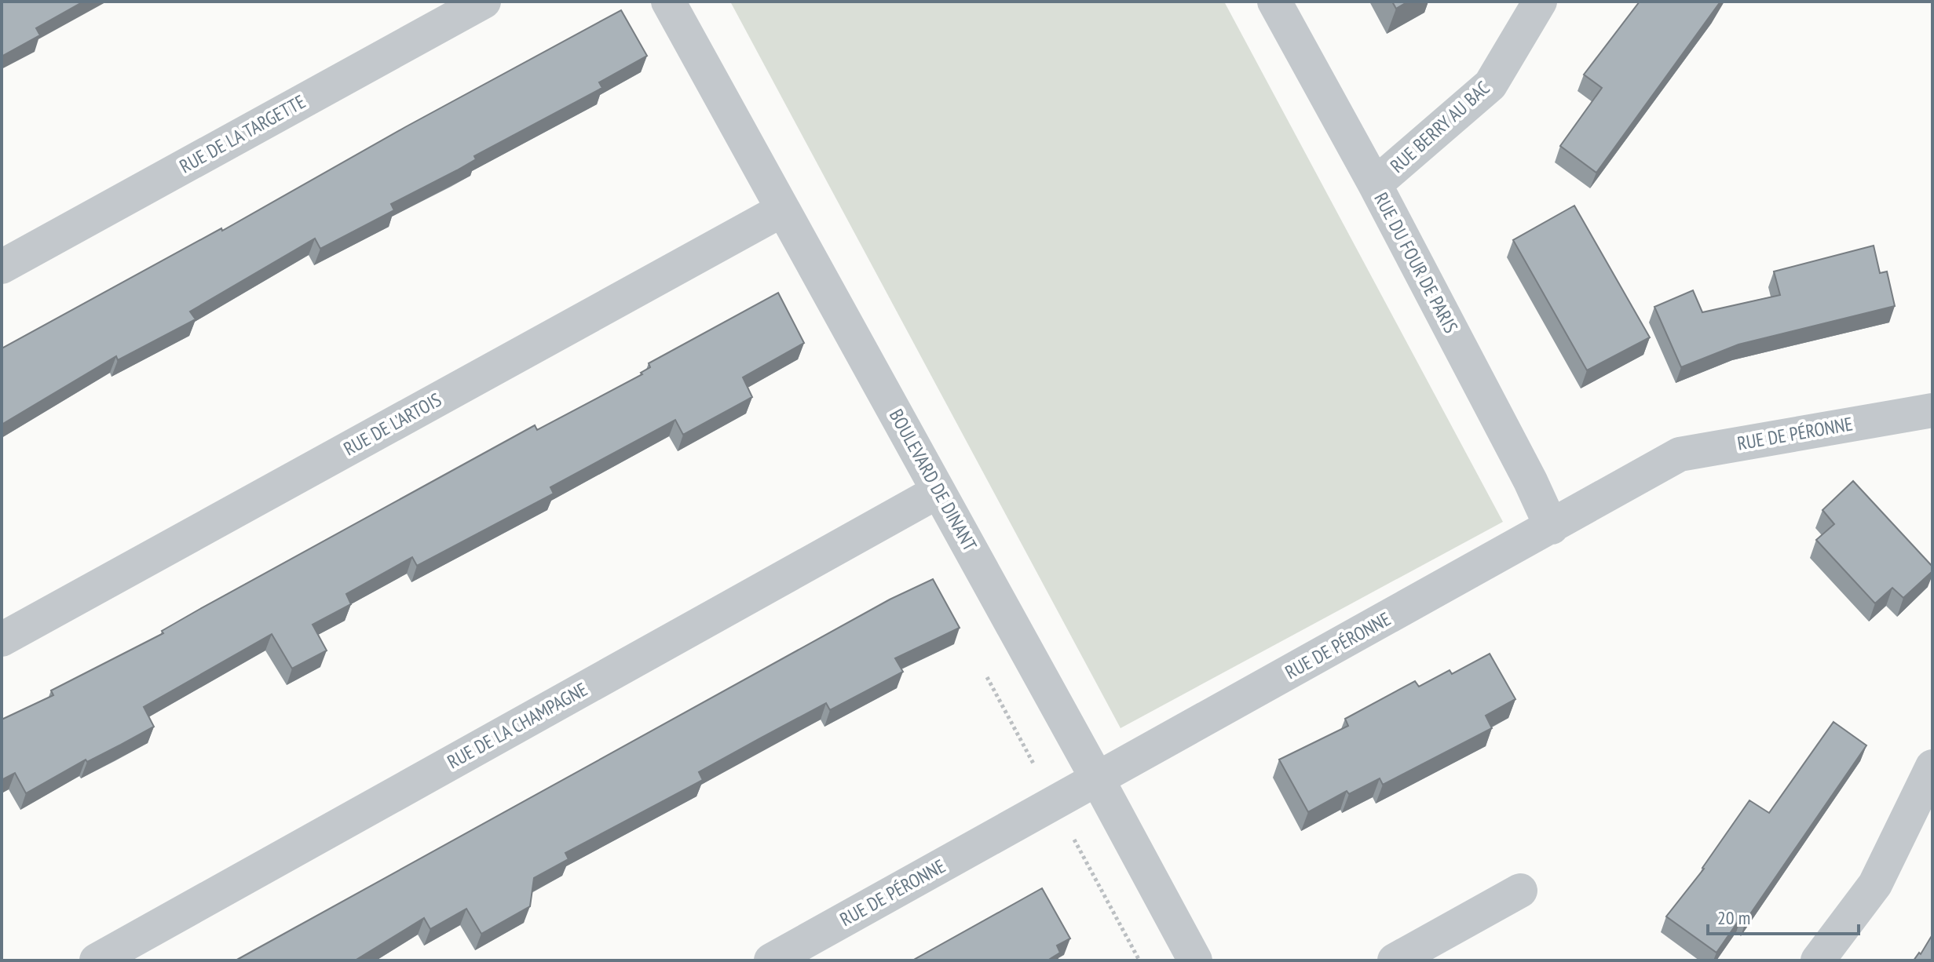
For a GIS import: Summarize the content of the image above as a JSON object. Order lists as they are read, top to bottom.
{
  "streets": {
    "street": [
      "RUE BERRY AU BAC",
      "RUE DE LA TARGETTE",
      "RUE DU FOUR DE PARIS",
      "RUE DE L'ARTOIS",
      "RUE DE PÉRONNE",
      "BOULEVARD DE DINANT",
      "RUE DE LA CHAMPAGNE"
    ]
  },
  "crossings": [
    ["RUE BERRY AU BAC", "RUE DU FOUR DE PARIS"],
    ["RUE DU FOUR DE PARIS", "RUE DE PÉRONNE"],
    ["RUE DE L'ARTOIS", "BOULEVARD DE DINANT"],
    ["RUE DE PÉRONNE", "BOULEVARD DE DINANT"],
    ["BOULEVARD DE DINANT", "RUE DE LA CHAMPAGNE"]
  ],
  "scale_bar": "20 m"
}
